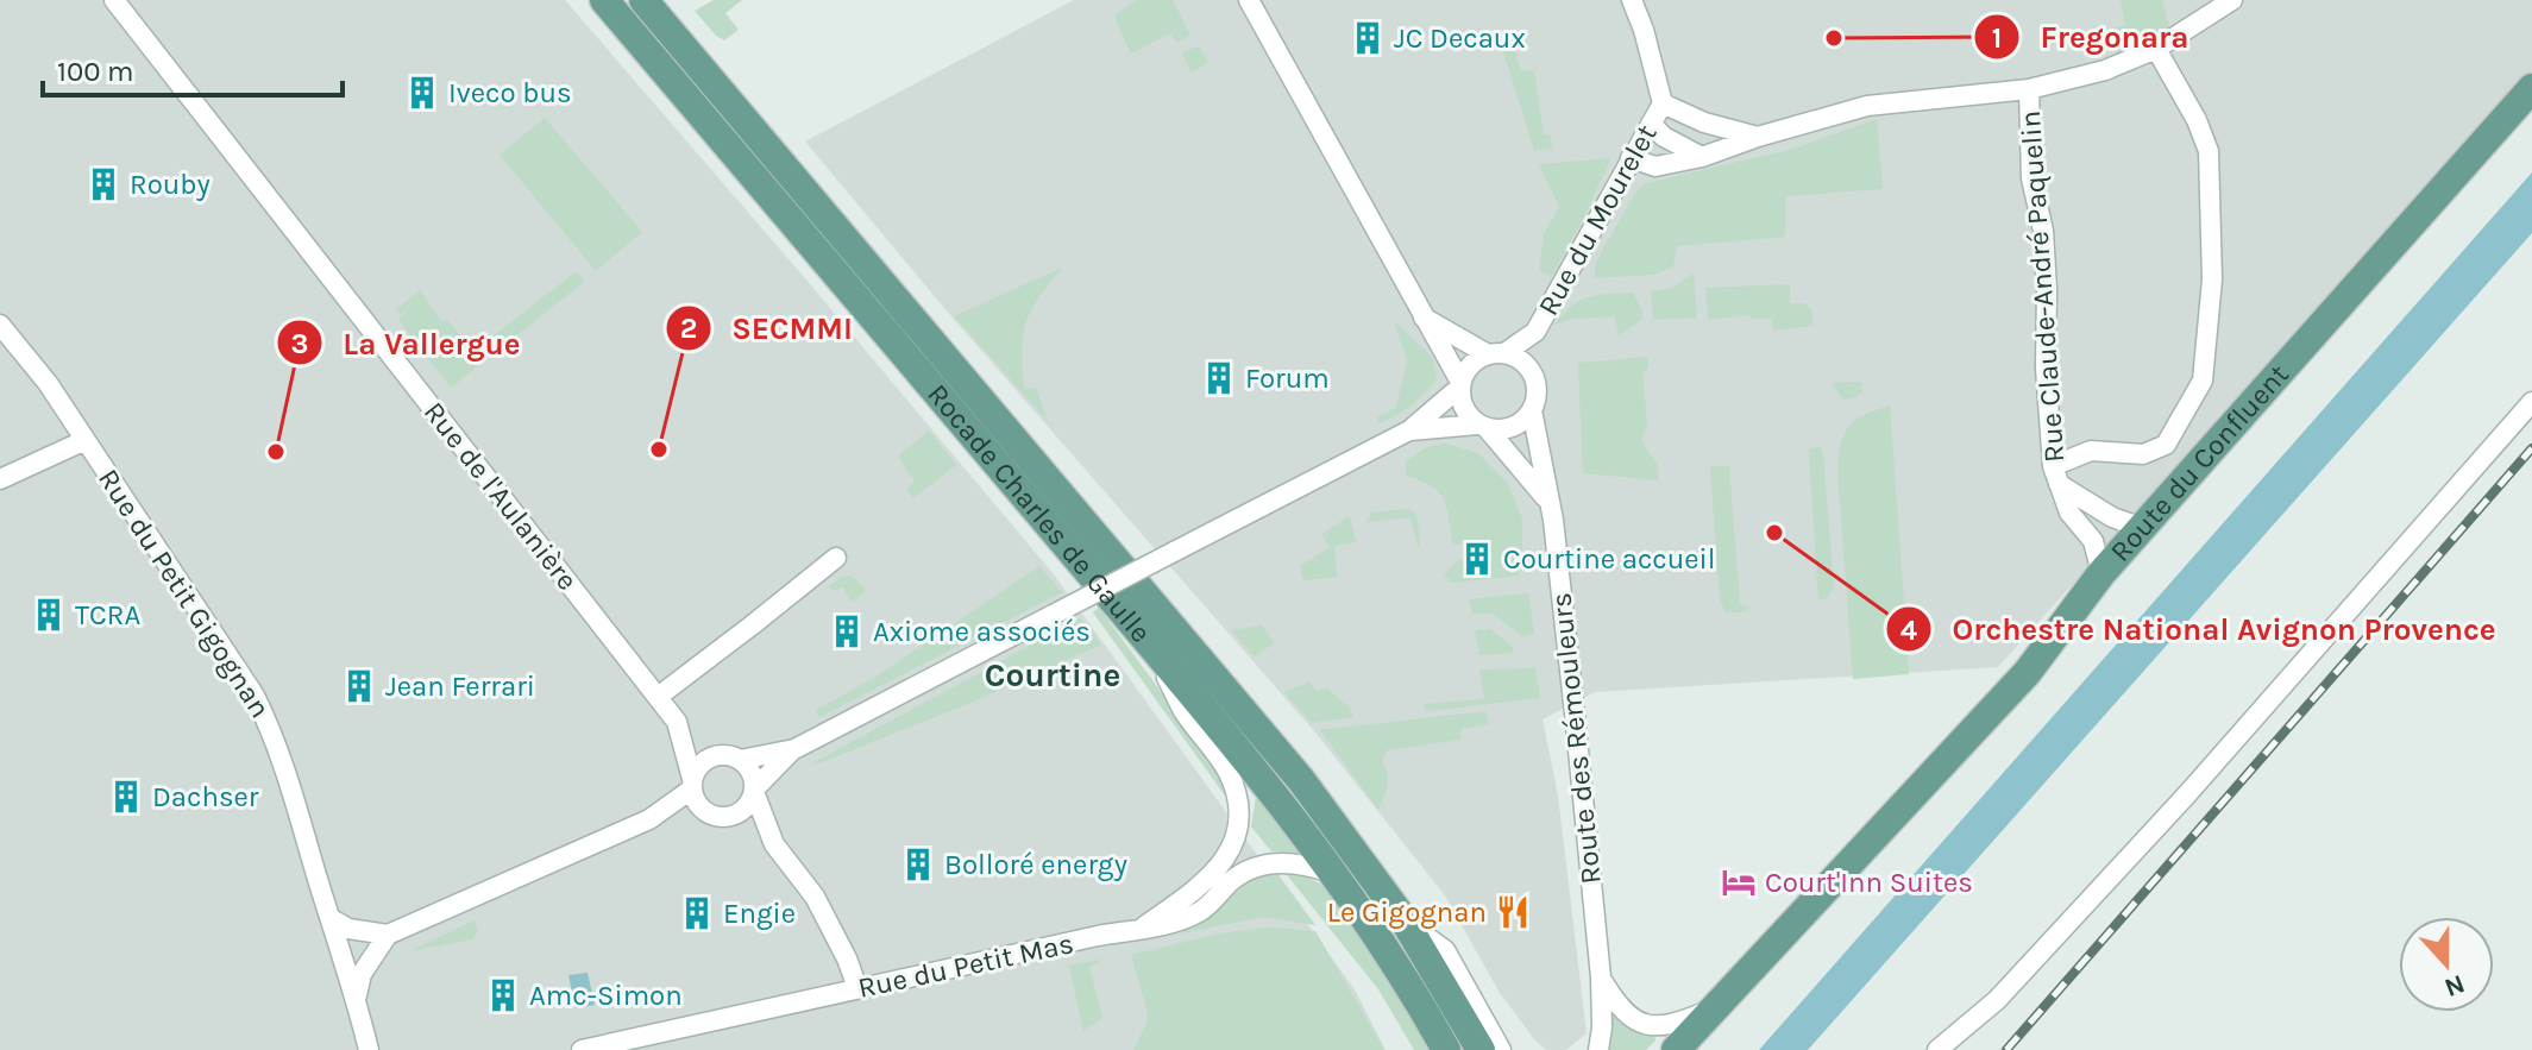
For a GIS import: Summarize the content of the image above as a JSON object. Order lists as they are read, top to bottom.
{
  "streets": {
    "main road": ["Route du Confluent", "Rocade Charles de Gaulle"],
    "street": [
      "Rue du Mourelet",
      "Rue Claude-André Paquelin",
      "Rue de l'Aulanière",
      "Rue du Petit Gigognan",
      "Route des Rémouleurs",
      "Rue du Petit Mas"
    ]
  },
  "crossings": [
    ["Rue du Mourelet", "Route des Rémouleurs"],
    ["Rue Claude-André Paquelin", "Route du Confluent"],
    ["Rocade Charles de Gaulle", "Rue du Petit Mas"]
  ],
  "districts": ["Courtine"],
  "places": {
    "building": [
      "JC Decaux",
      "Iveco bus",
      "Rouby",
      "Forum",
      "Courtine accueil",
      "TCRA",
      "Axiome associés",
      "Jean Ferrari",
      "Dachser",
      "Bolloré energy",
      "Engie",
      "Amc-Simon"
    ],
    "other": [
      "Fregonara",
      "SECMMI",
      "La Vallergue",
      "Orchestre National Avignon Provence"
    ],
    "hotel": ["Court'Inn Suites"],
    "restaurant": ["Le Gigognan"]
  },
  "scale_bar": "100 m",
  "north": "bottom"
}
